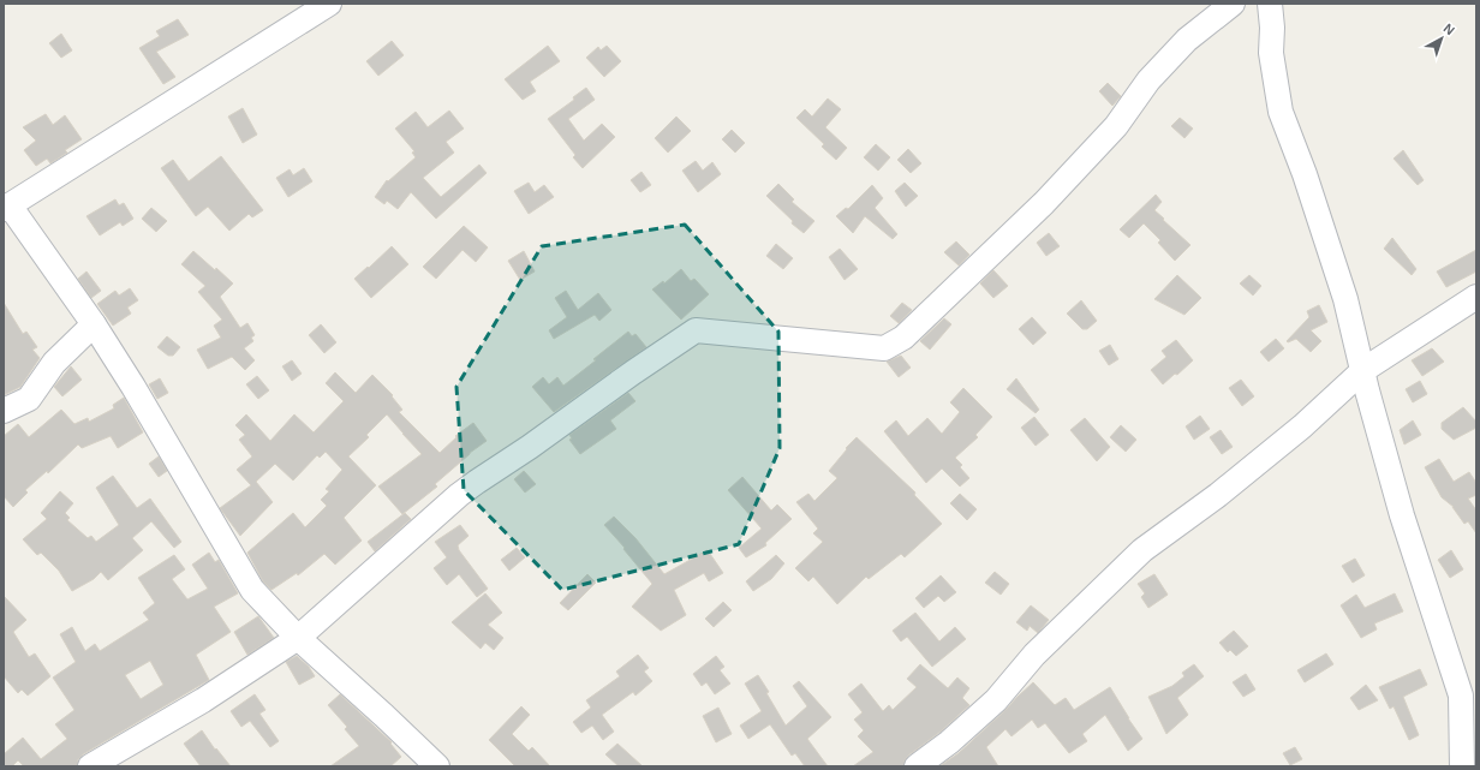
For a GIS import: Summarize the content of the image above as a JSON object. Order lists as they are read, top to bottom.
{
  "north": "top right"
}
